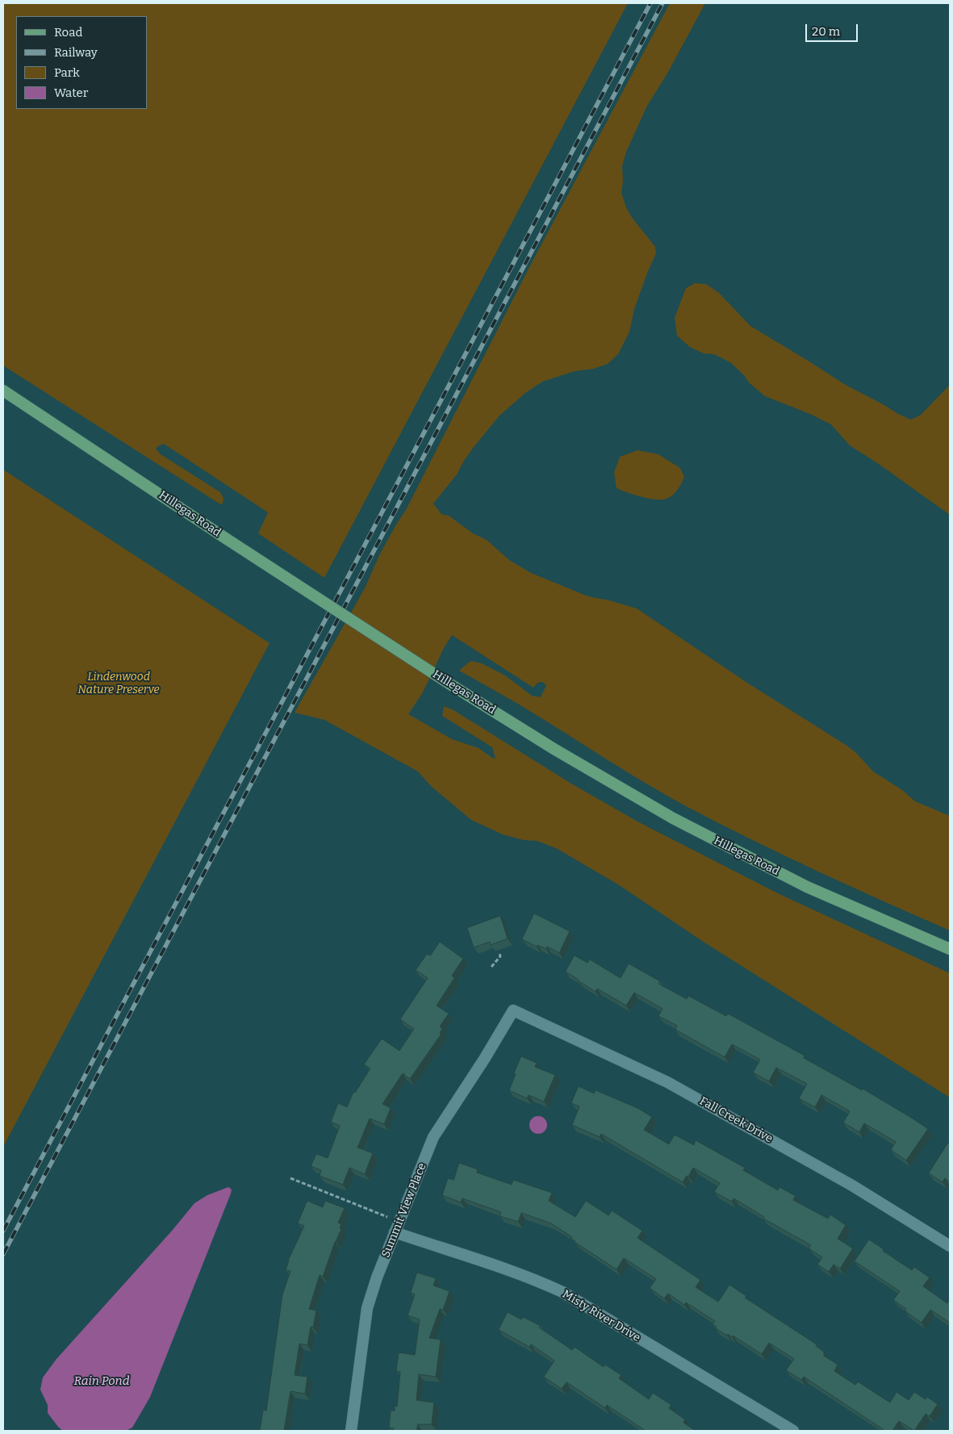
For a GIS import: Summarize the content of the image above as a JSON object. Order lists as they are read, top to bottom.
{
  "streets": {
    "main road": ["Hillegas Road"],
    "street": ["Fall Creek Drive", "Summit View Place", "Misty River Drive"]
  },
  "crossings": [
    ["Fall Creek Drive", "Summit View Place"],
    ["Summit View Place", "Misty River Drive"]
  ],
  "water": ["Rain Pond"],
  "parks": ["Lindenwood Nature Preserve"],
  "legend": [
    "Road",
    "Railway",
    "Park",
    "Water"
  ],
  "scale_bar": "20 m"
}
